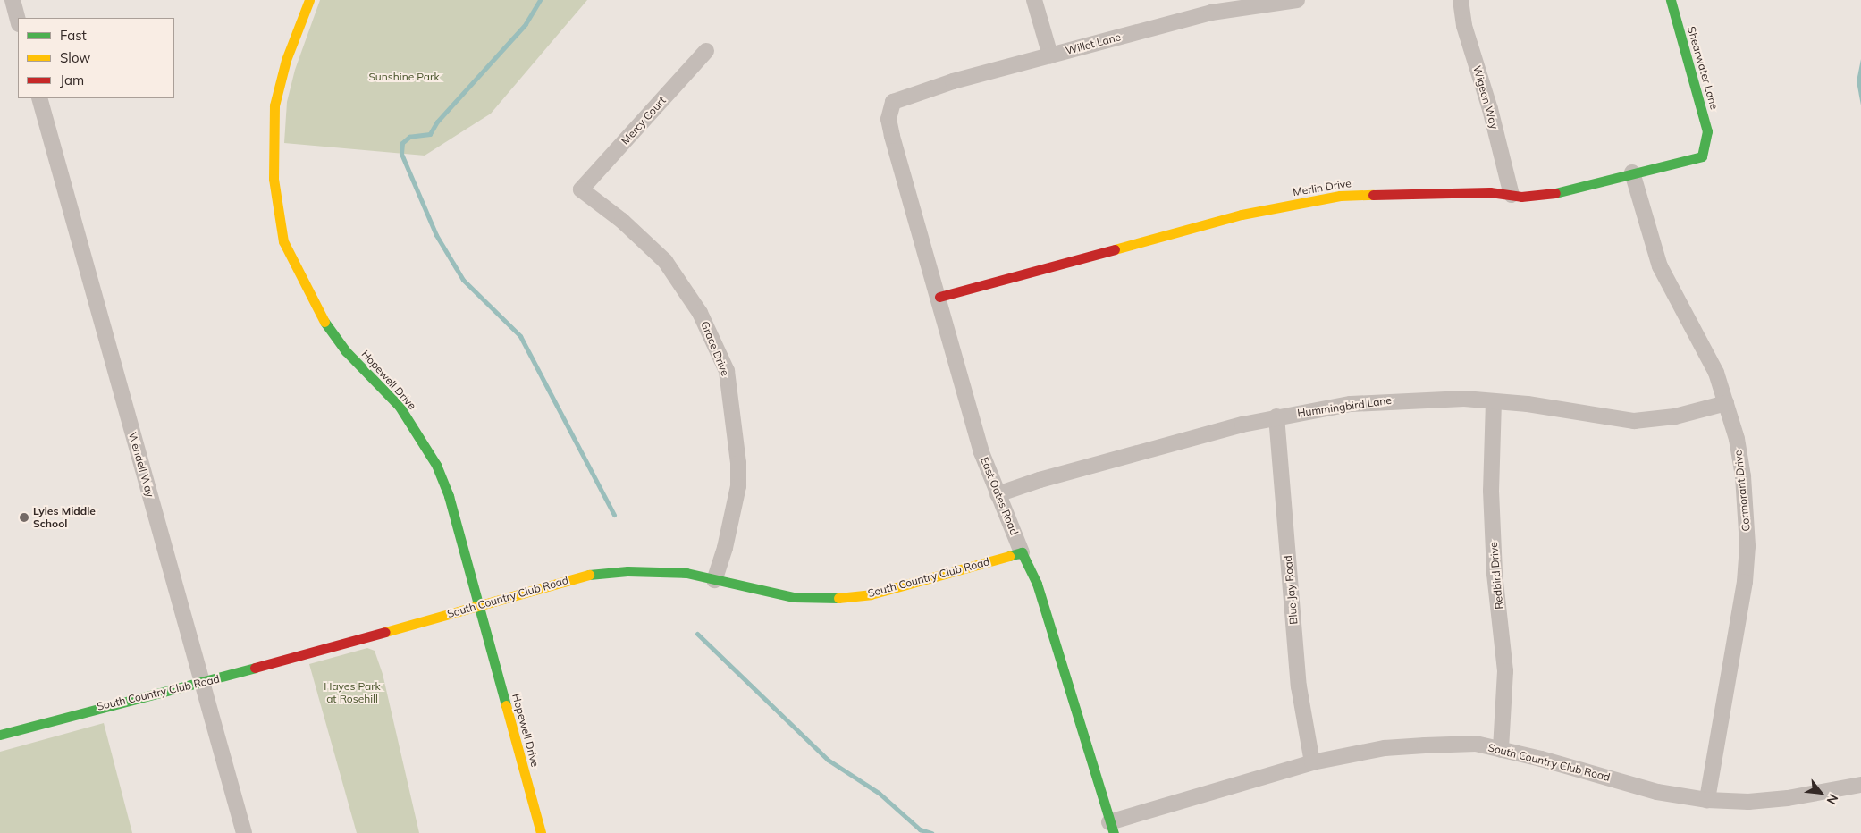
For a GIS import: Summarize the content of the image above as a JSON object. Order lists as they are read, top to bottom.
{
  "streets": {
    "street": [
      "Willet Lane",
      "Shearwater Lane",
      "Wigeon Way",
      "Mercy Court",
      "Merlin Drive",
      "Grace Drive",
      "Hopewell Drive",
      "Hummingbird Lane",
      "Wendell Way",
      "Cormorant Drive",
      "East Oates Road",
      "Redbird Drive",
      "South Country Club Road",
      "Blue Jay Road"
    ]
  },
  "crossings": [
    ["Willet Lane", "East Oates Road"],
    ["Shearwater Lane", "Merlin Drive"],
    ["Wigeon Way", "Merlin Drive"],
    ["Mercy Court", "Grace Drive"],
    ["Merlin Drive", "Cormorant Drive"],
    ["Merlin Drive", "East Oates Road"],
    ["Grace Drive", "South Country Club Road"],
    ["Hopewell Drive", "South Country Club Road"],
    ["Hummingbird Lane", "Cormorant Drive"],
    ["Hummingbird Lane", "East Oates Road"],
    ["Hummingbird Lane", "Redbird Drive"],
    ["Hummingbird Lane", "Blue Jay Road"],
    ["Wendell Way", "South Country Club Road"],
    ["Cormorant Drive", "South Country Club Road"],
    ["East Oates Road", "South Country Club Road"],
    ["Redbird Drive", "South Country Club Road"],
    ["South Country Club Road", "Blue Jay Road"]
  ],
  "parks": ["Sunshine Park", "Hayes Park at Rosehill"],
  "places": ["Lyles Middle School"],
  "legend": ["Fast", "Slow", "Jam"],
  "north": "bottom right"
}
